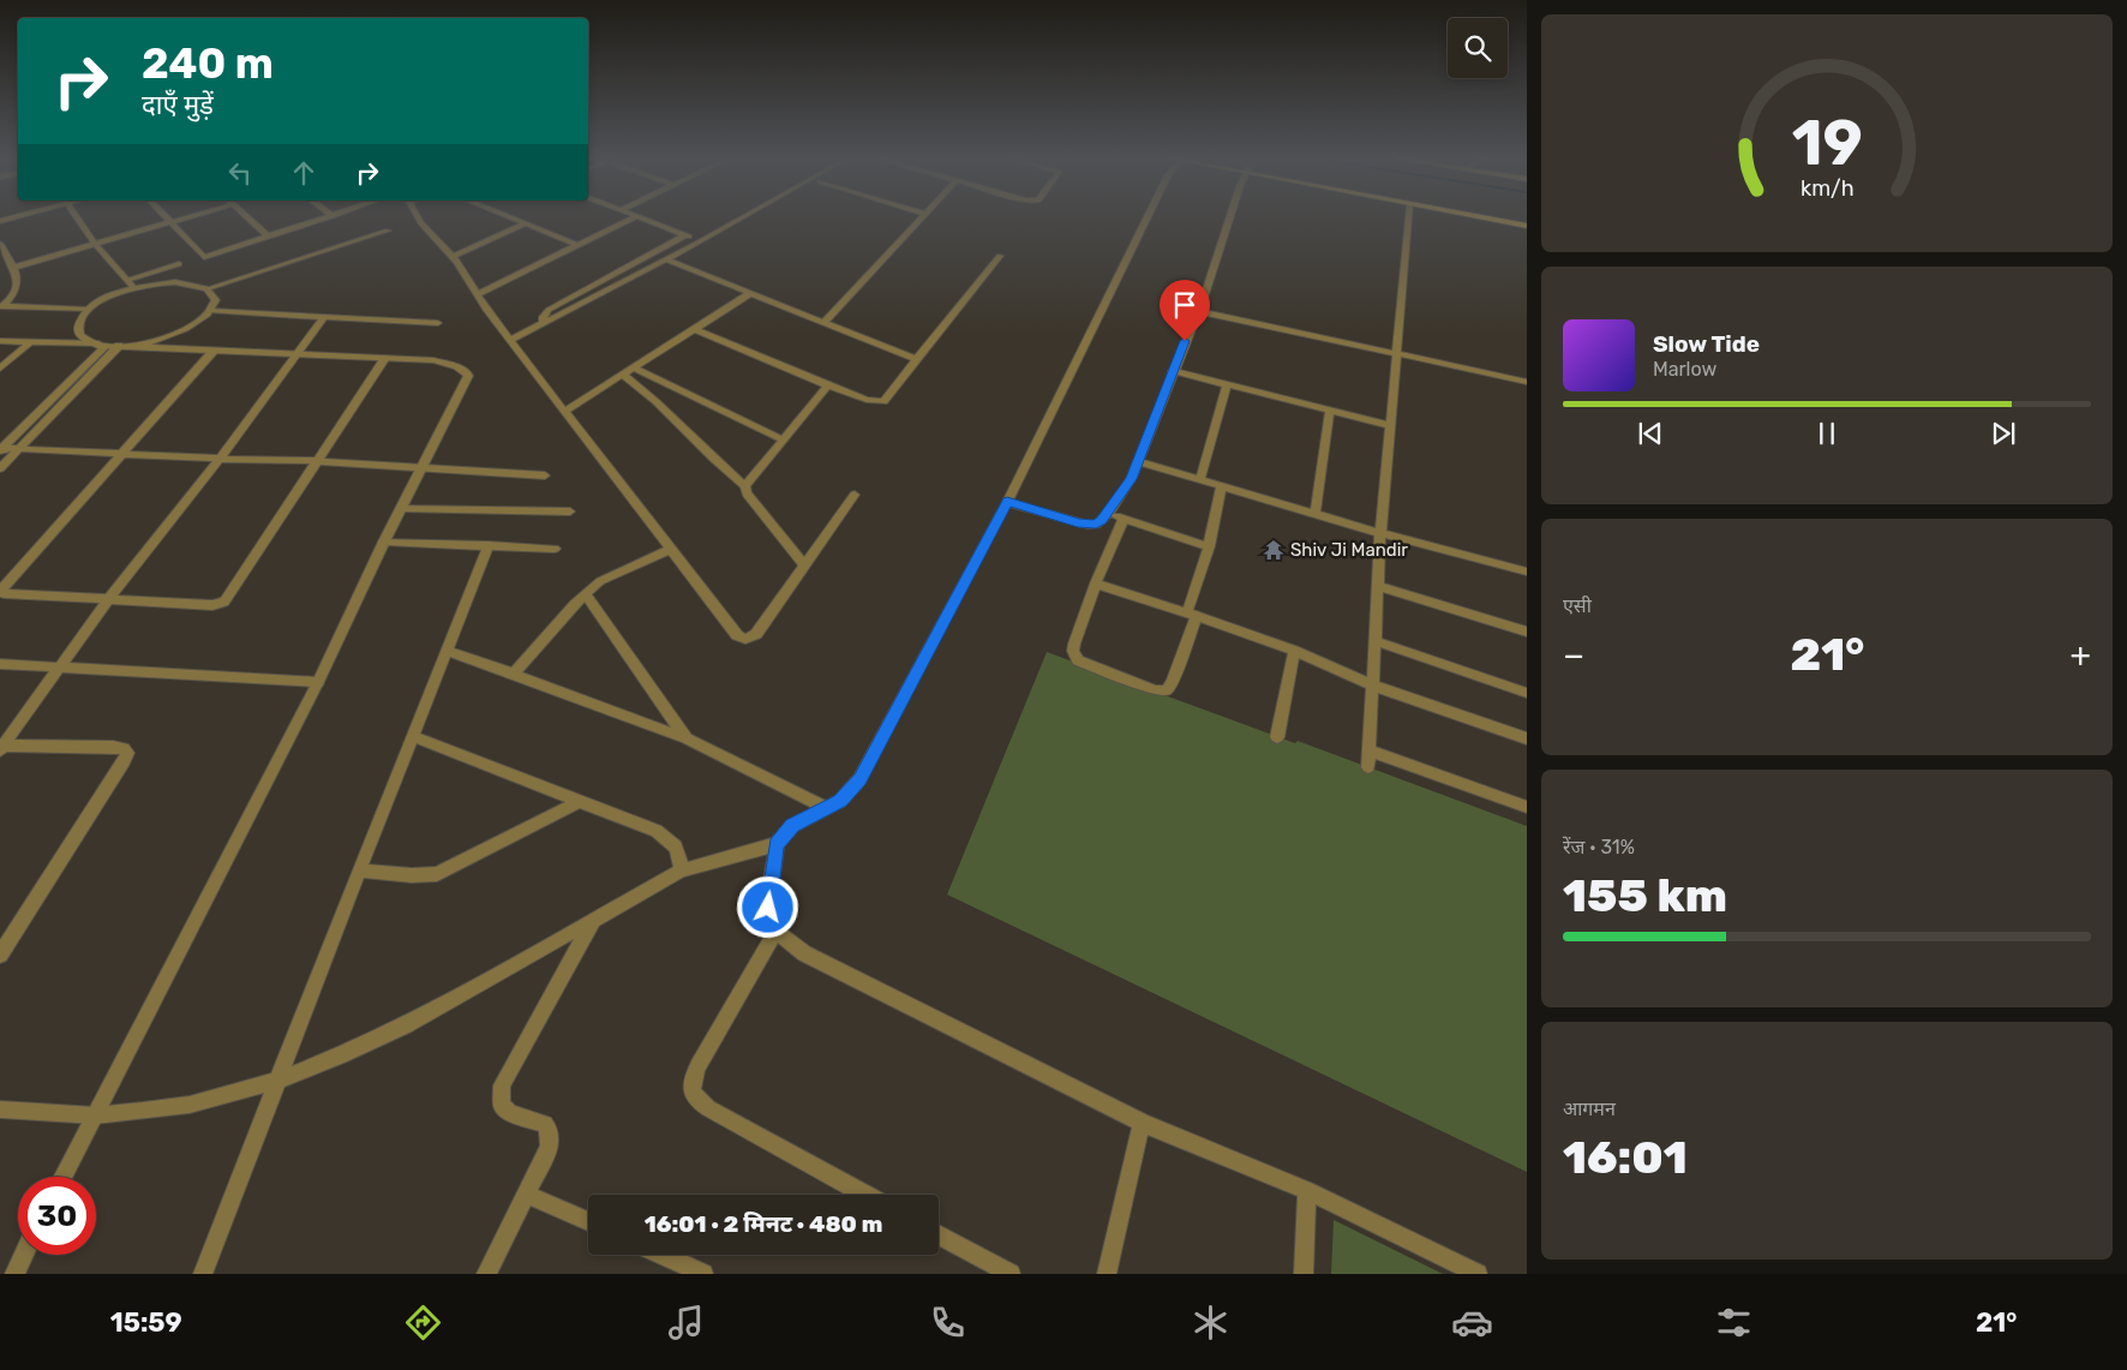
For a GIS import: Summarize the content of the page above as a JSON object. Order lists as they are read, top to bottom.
{
  "places": {
    "temple": ["Shiv Ji Mandir"]
  },
  "page": {
    "turn": ["240 m", "दाएँ मुड़ें"],
    "song": ["Slow Tide", "Marlow"],
    "tile": [
      "एसी",
      ["रेंज · 31%", "155 km"],
      ["आगमन", "16:01"]
    ],
    "heat": ["−", "21°", "+"],
    "limit": "30",
    "trip": "16:01 · 2 मिनट · 480 m",
    "tabs": ["15:59", "21°"],
    "gauge": ["19", "km/h"]
  }
}
